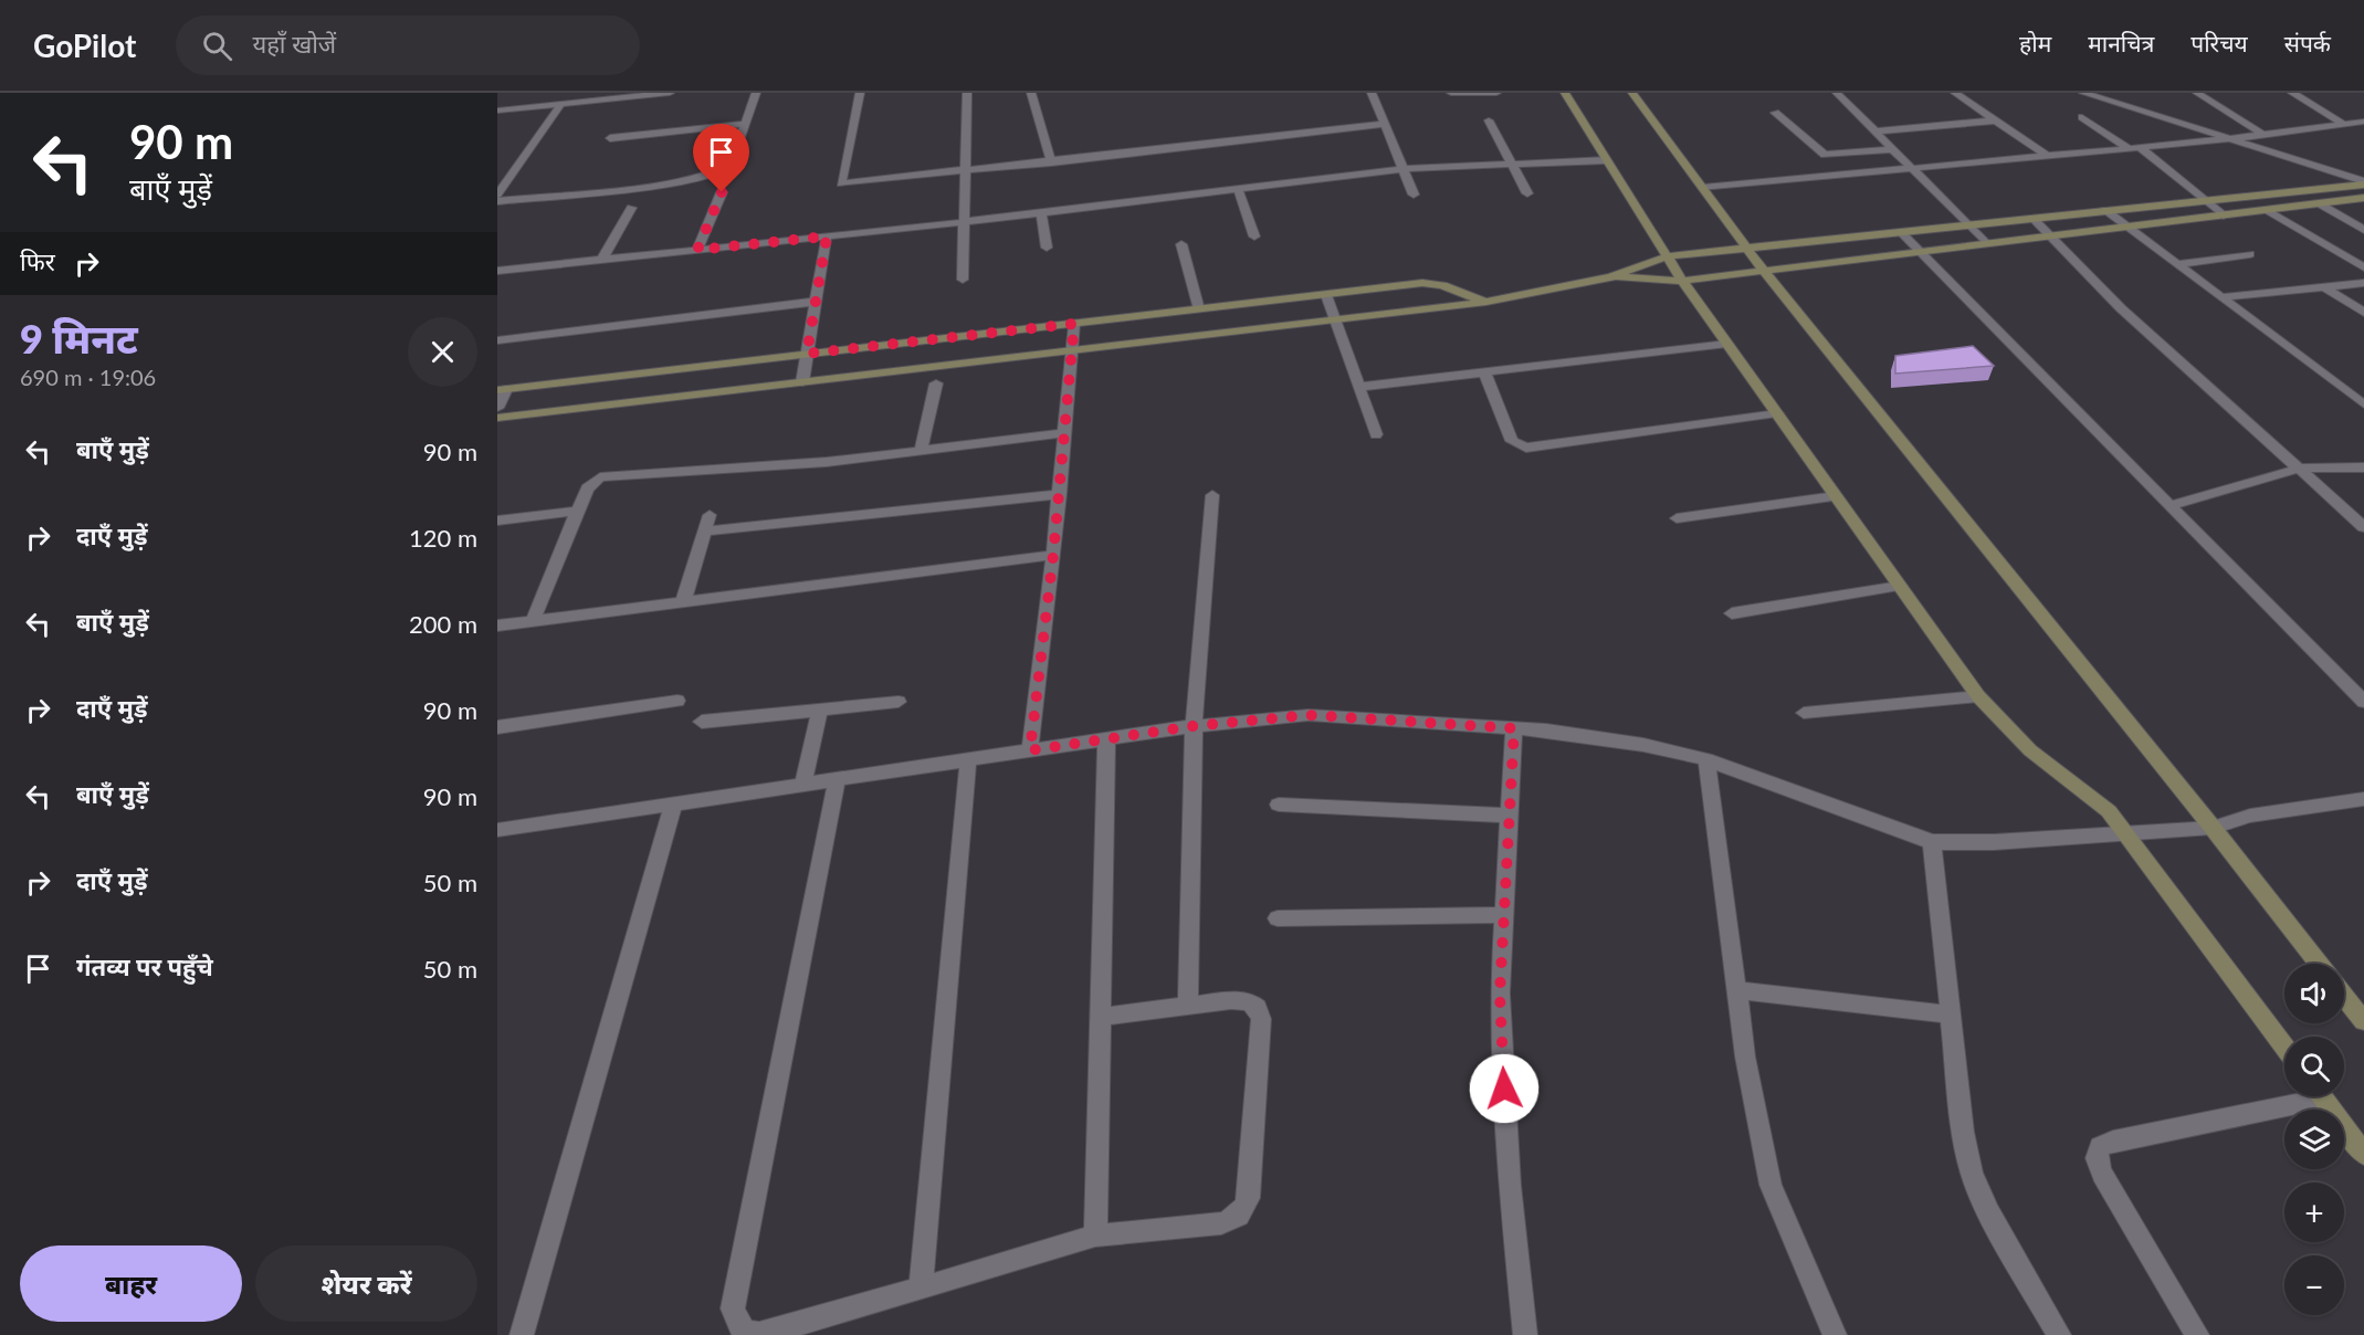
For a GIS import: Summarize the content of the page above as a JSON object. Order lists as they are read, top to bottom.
{
  "page": {
    "header": "GoPilot",
    "search": "यहाँ खोजें",
    "nav": [
      "होम",
      "मानचित्र",
      "परिचय",
      "संपर्क"
    ],
    "turn": ["90 m", "बाएँ मुड़ें"],
    "then": "फिर",
    "heading": ["9 मिनट", "690 m · 19:06"],
    "list": [
      {
        "name": "बाएँ मुड़ें",
        "value": "90 m"
      },
      {
        "name": "दाएँ मुड़ें",
        "value": "120 m"
      },
      {
        "name": "बाएँ मुड़ें",
        "value": "200 m"
      },
      {
        "name": "दाएँ मुड़ें",
        "value": "90 m"
      },
      {
        "name": "बाएँ मुड़ें",
        "value": "90 m"
      },
      {
        "name": "दाएँ मुड़ें",
        "value": "50 m"
      },
      {
        "name": "गंतव्य पर पहुँचे",
        "value": "50 m"
      }
    ],
    "map_buttons": ["+", "−"],
    "buttons": ["बाहर", "शेयर करें"]
  }
}
